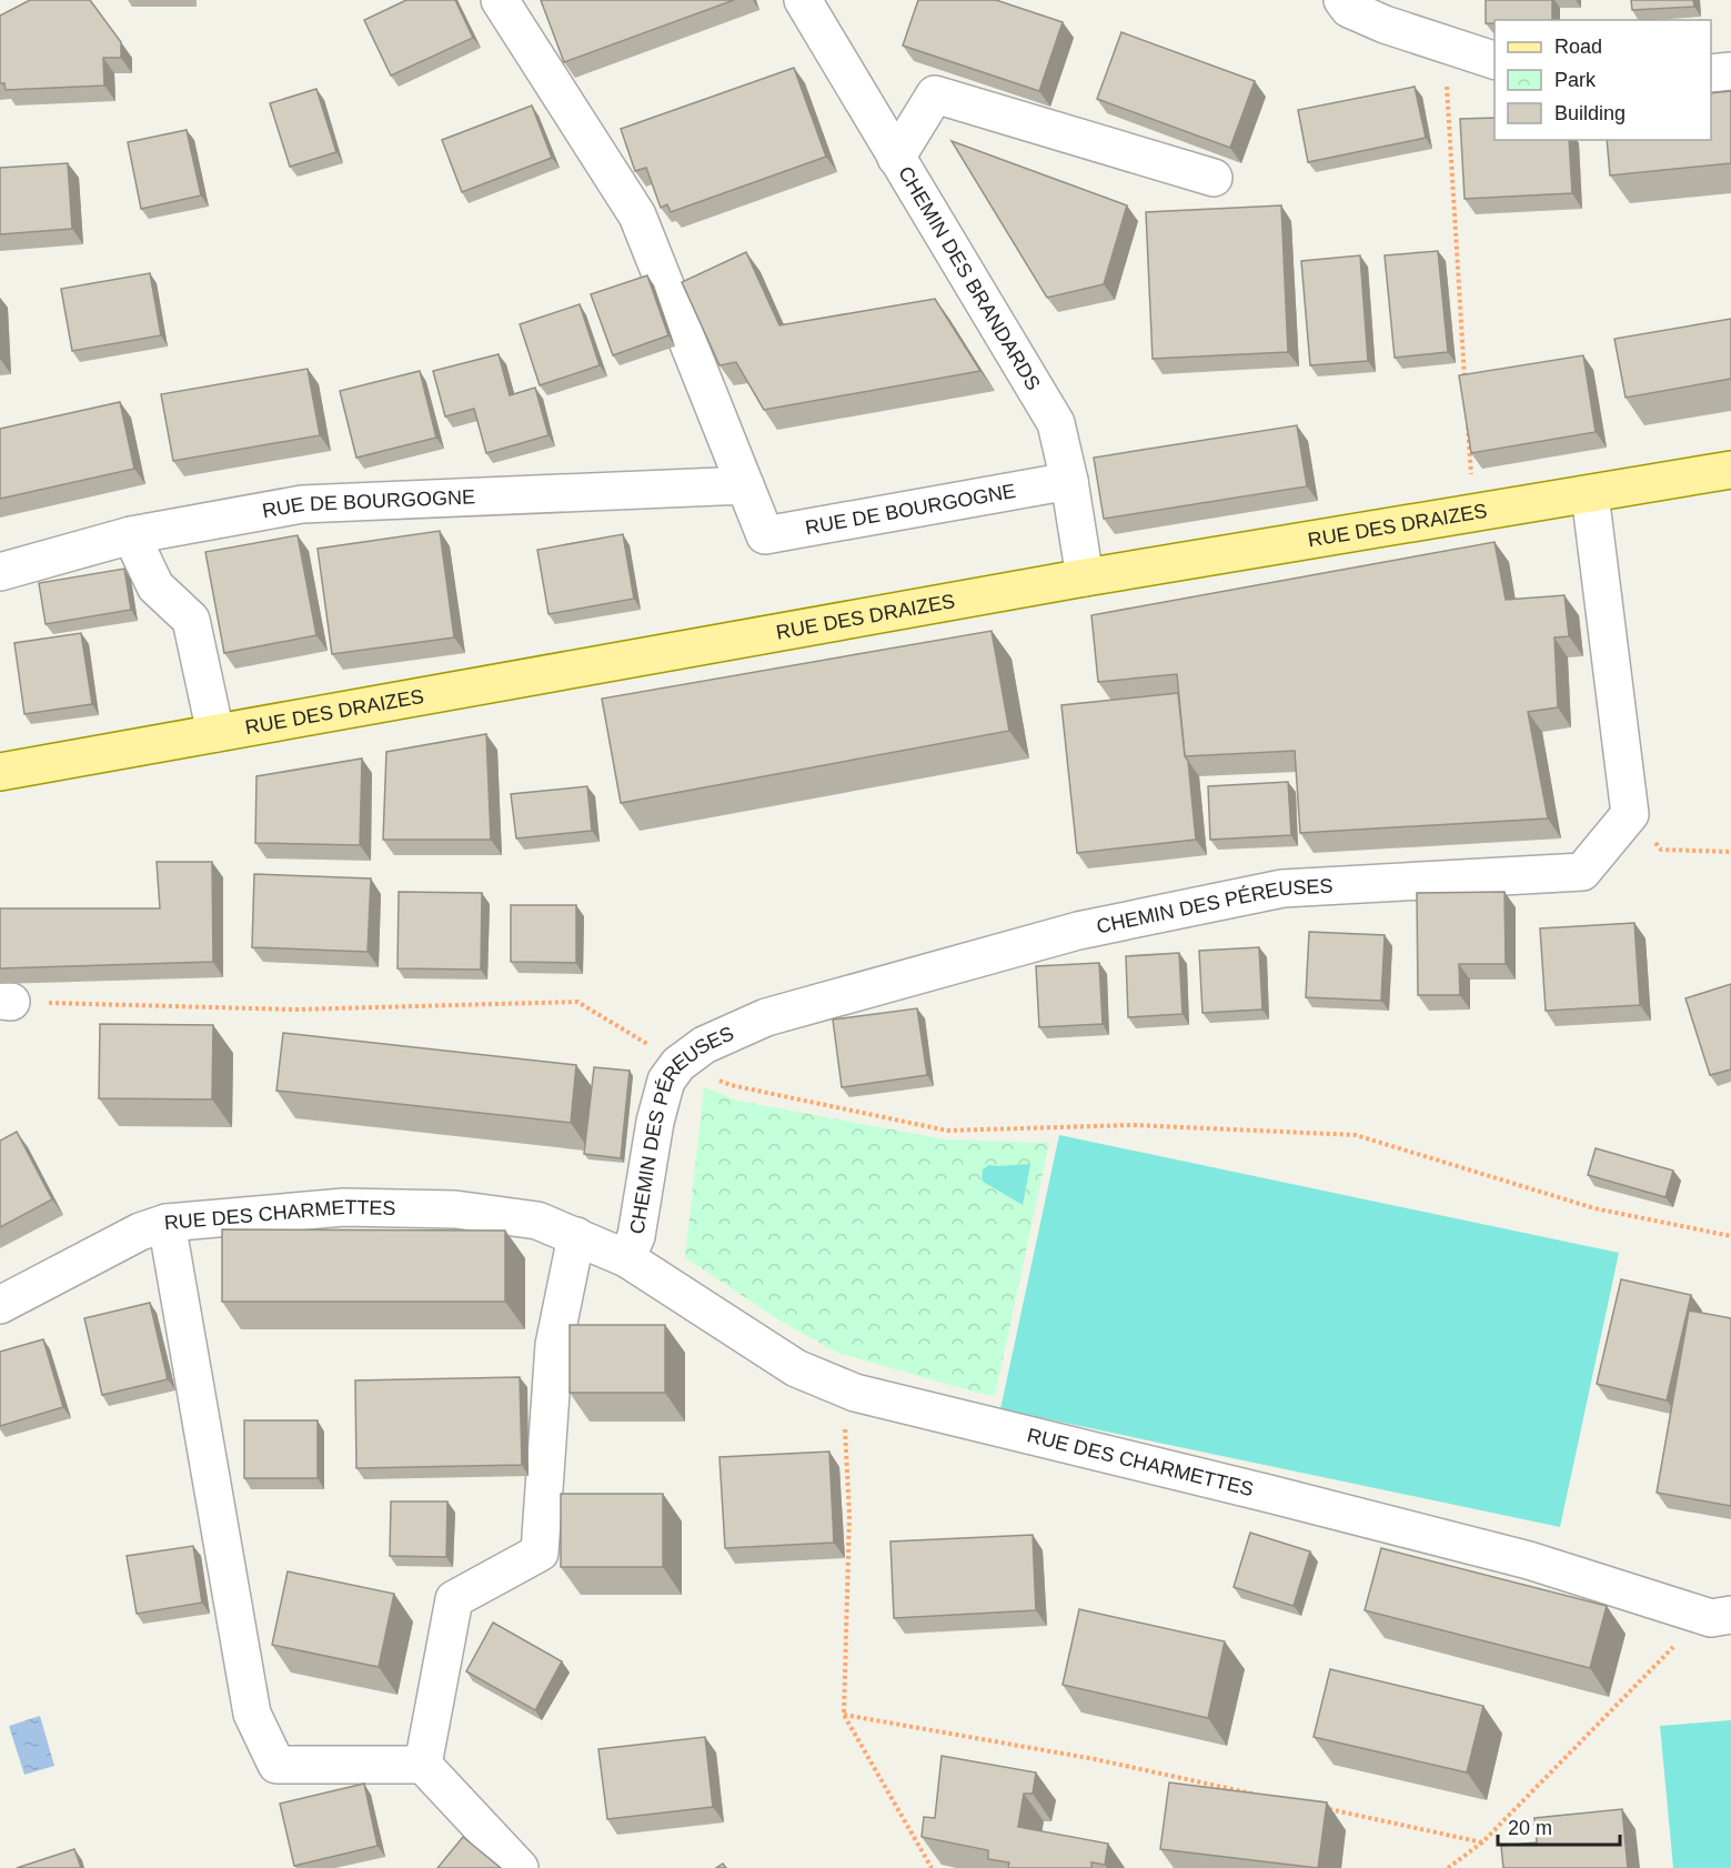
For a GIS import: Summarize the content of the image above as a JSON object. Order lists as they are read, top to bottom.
{
  "streets": {
    "main road": ["RUE DES DRAIZES"],
    "street": [
      "CHEMIN DES BRANDARDS",
      "RUE DE BOURGOGNE",
      "CHEMIN DES PÉREUSES",
      "RUE DES CHARMETTES"
    ]
  },
  "crossings": [
    ["CHEMIN DES BRANDARDS", "RUE DE BOURGOGNE"],
    ["CHEMIN DES BRANDARDS", "RUE DES DRAIZES"],
    ["CHEMIN DES PÉREUSES", "RUE DES CHARMETTES"]
  ],
  "legend": ["Road", "Park", "Building"],
  "scale_bar": "20 m"
}
